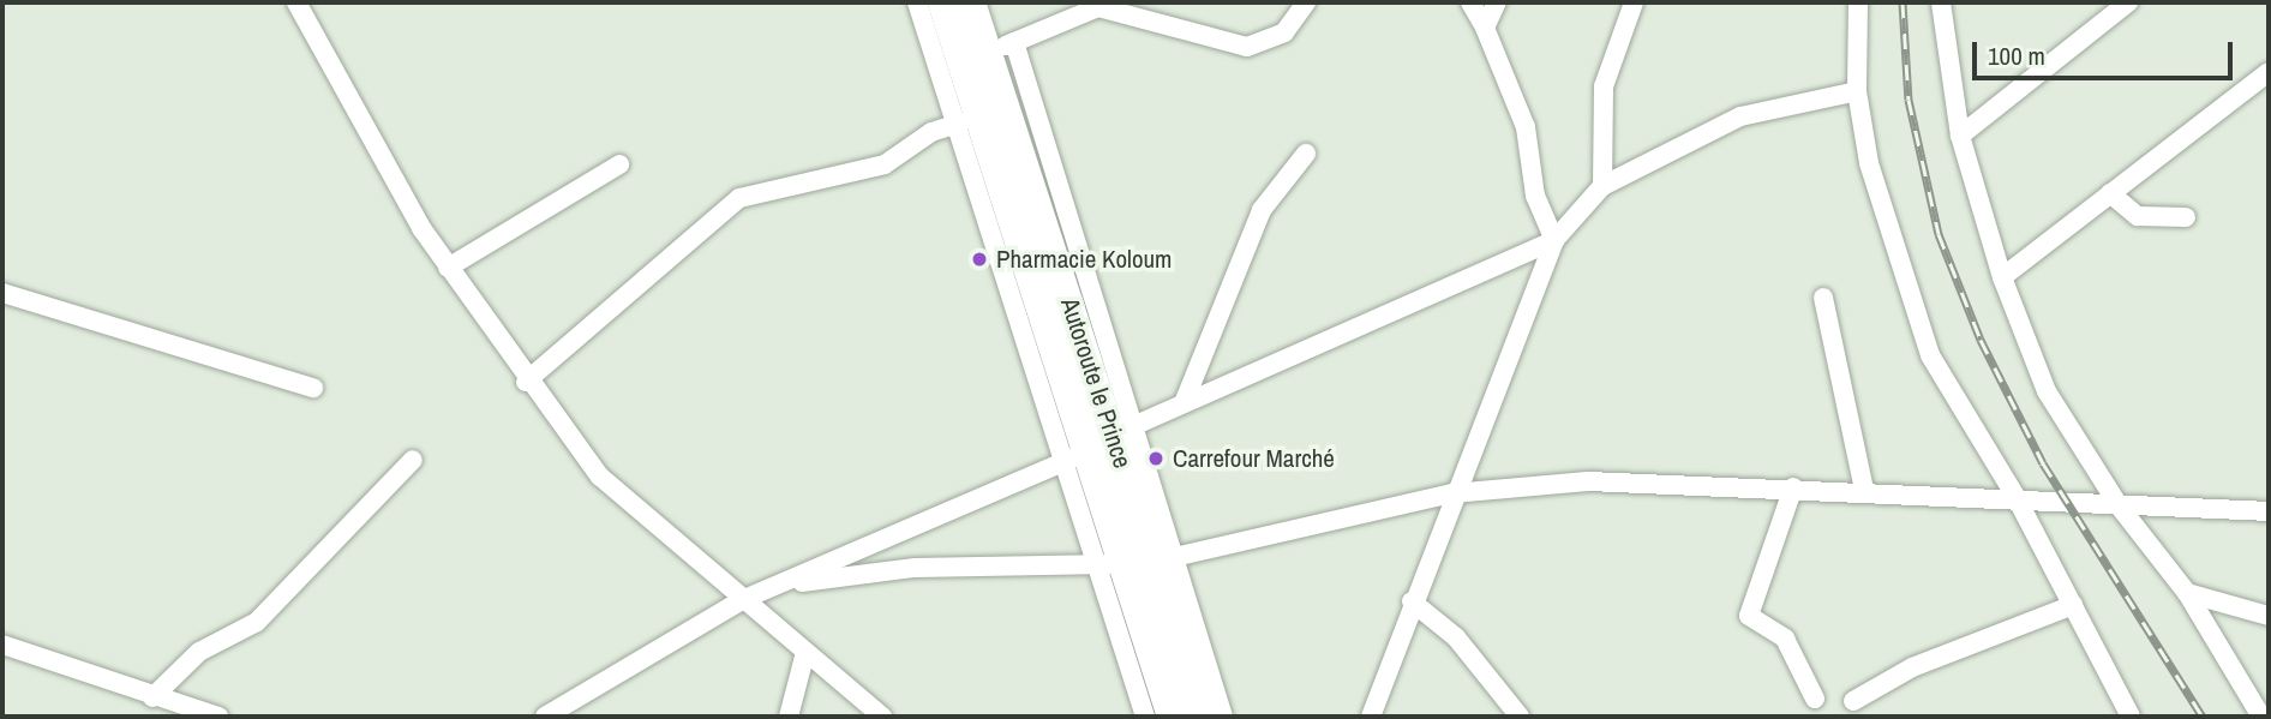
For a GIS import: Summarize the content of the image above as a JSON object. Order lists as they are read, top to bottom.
{
  "streets": {
    "main road": ["Autoroute le Prince"]
  },
  "places": ["Pharmacie Koloum", "Carrefour Marché"],
  "scale_bar": "100 m"
}
